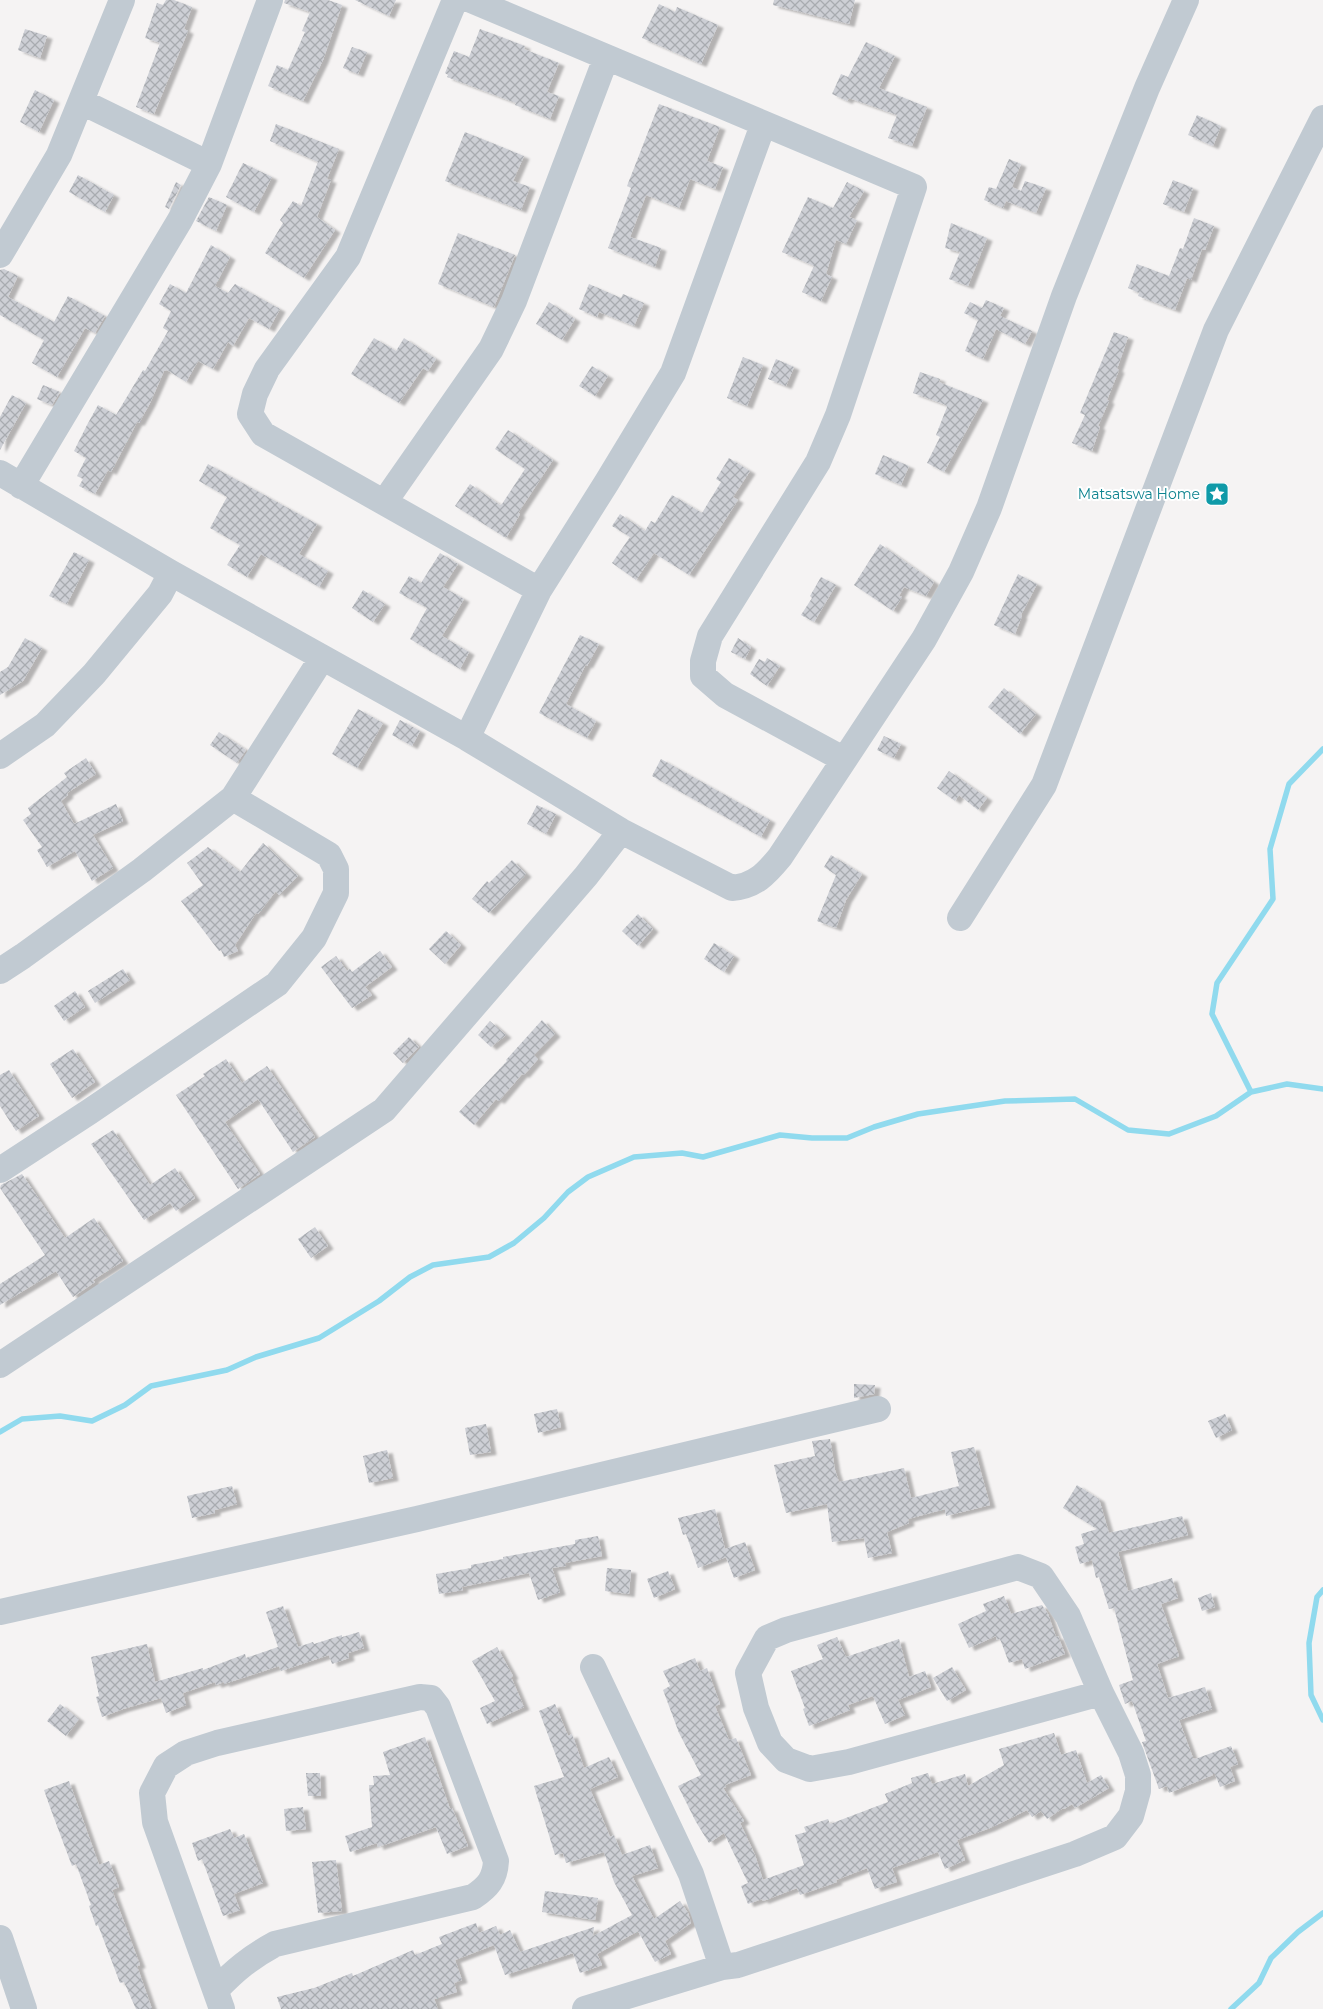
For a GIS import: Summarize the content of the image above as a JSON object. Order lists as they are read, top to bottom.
{
  "places": {
    "place": ["Matsatswa Home"]
  }
}
